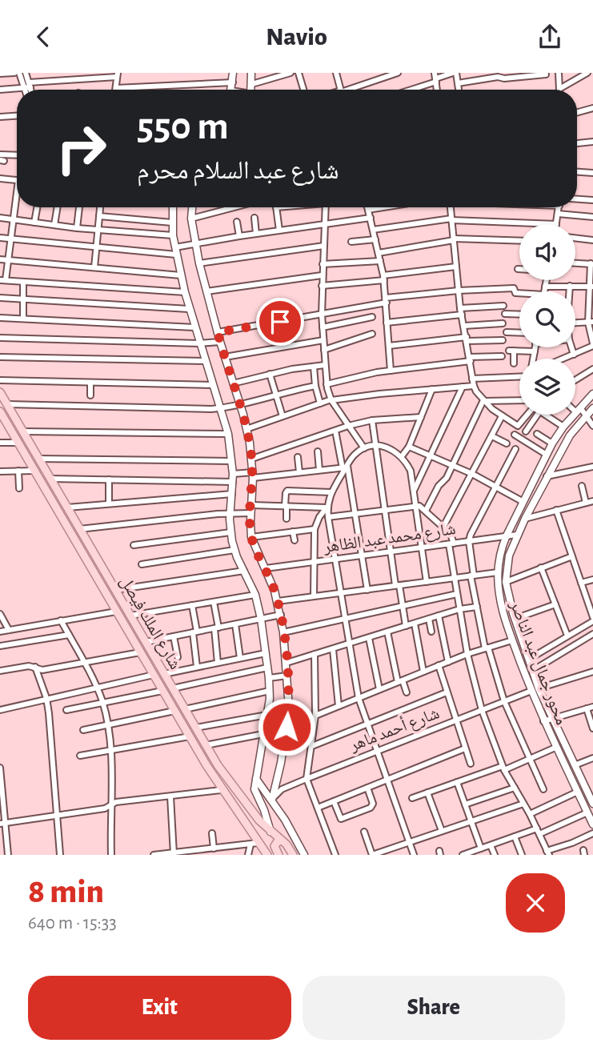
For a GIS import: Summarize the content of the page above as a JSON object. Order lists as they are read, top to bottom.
{
  "streets": {
    "main road": ["شارع الملك فيصل"],
    "street": ["شارع محمد عبد الظاهر", "محور جمال عبد الناصر", "شارع أحمد ماهر"]
  },
  "crossings": [
    ["شارع محمد عبد الظاهر", "محور جمال عبد الناصر"],
    ["محور جمال عبد الناصر", "شارع أحمد ماهر"]
  ],
  "page": {
    "header": "Navio",
    "turn": ["550 m", "شارع عبد السلام محرم"],
    "heading": ["8 min", "640 m · 15:33"],
    "buttons": ["Exit", "Share"]
  }
}
